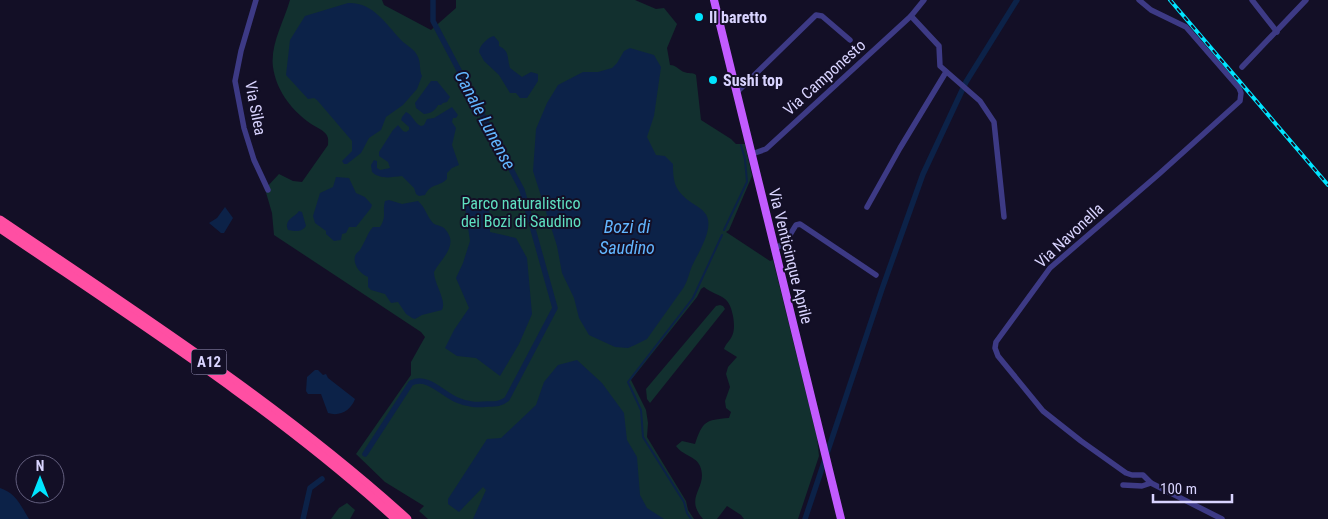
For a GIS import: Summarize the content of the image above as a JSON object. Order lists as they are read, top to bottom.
{
  "streets": {
    "highway": ["A12"],
    "main road": ["Via Venticinque Aprile"],
    "street": ["Via Camponesto", "Via Silea", "Via Navonella"]
  },
  "crossings": [
    ["Via Camponesto", "Via Venticinque Aprile"]
  ],
  "water": ["Canale Lunense", "Bozi di Saudino"],
  "parks": ["Parco naturalistico dei Bozi di Saudino"],
  "places": ["Il baretto", "Sushi top"],
  "scale_bar": "100 m",
  "north": "top"
}
